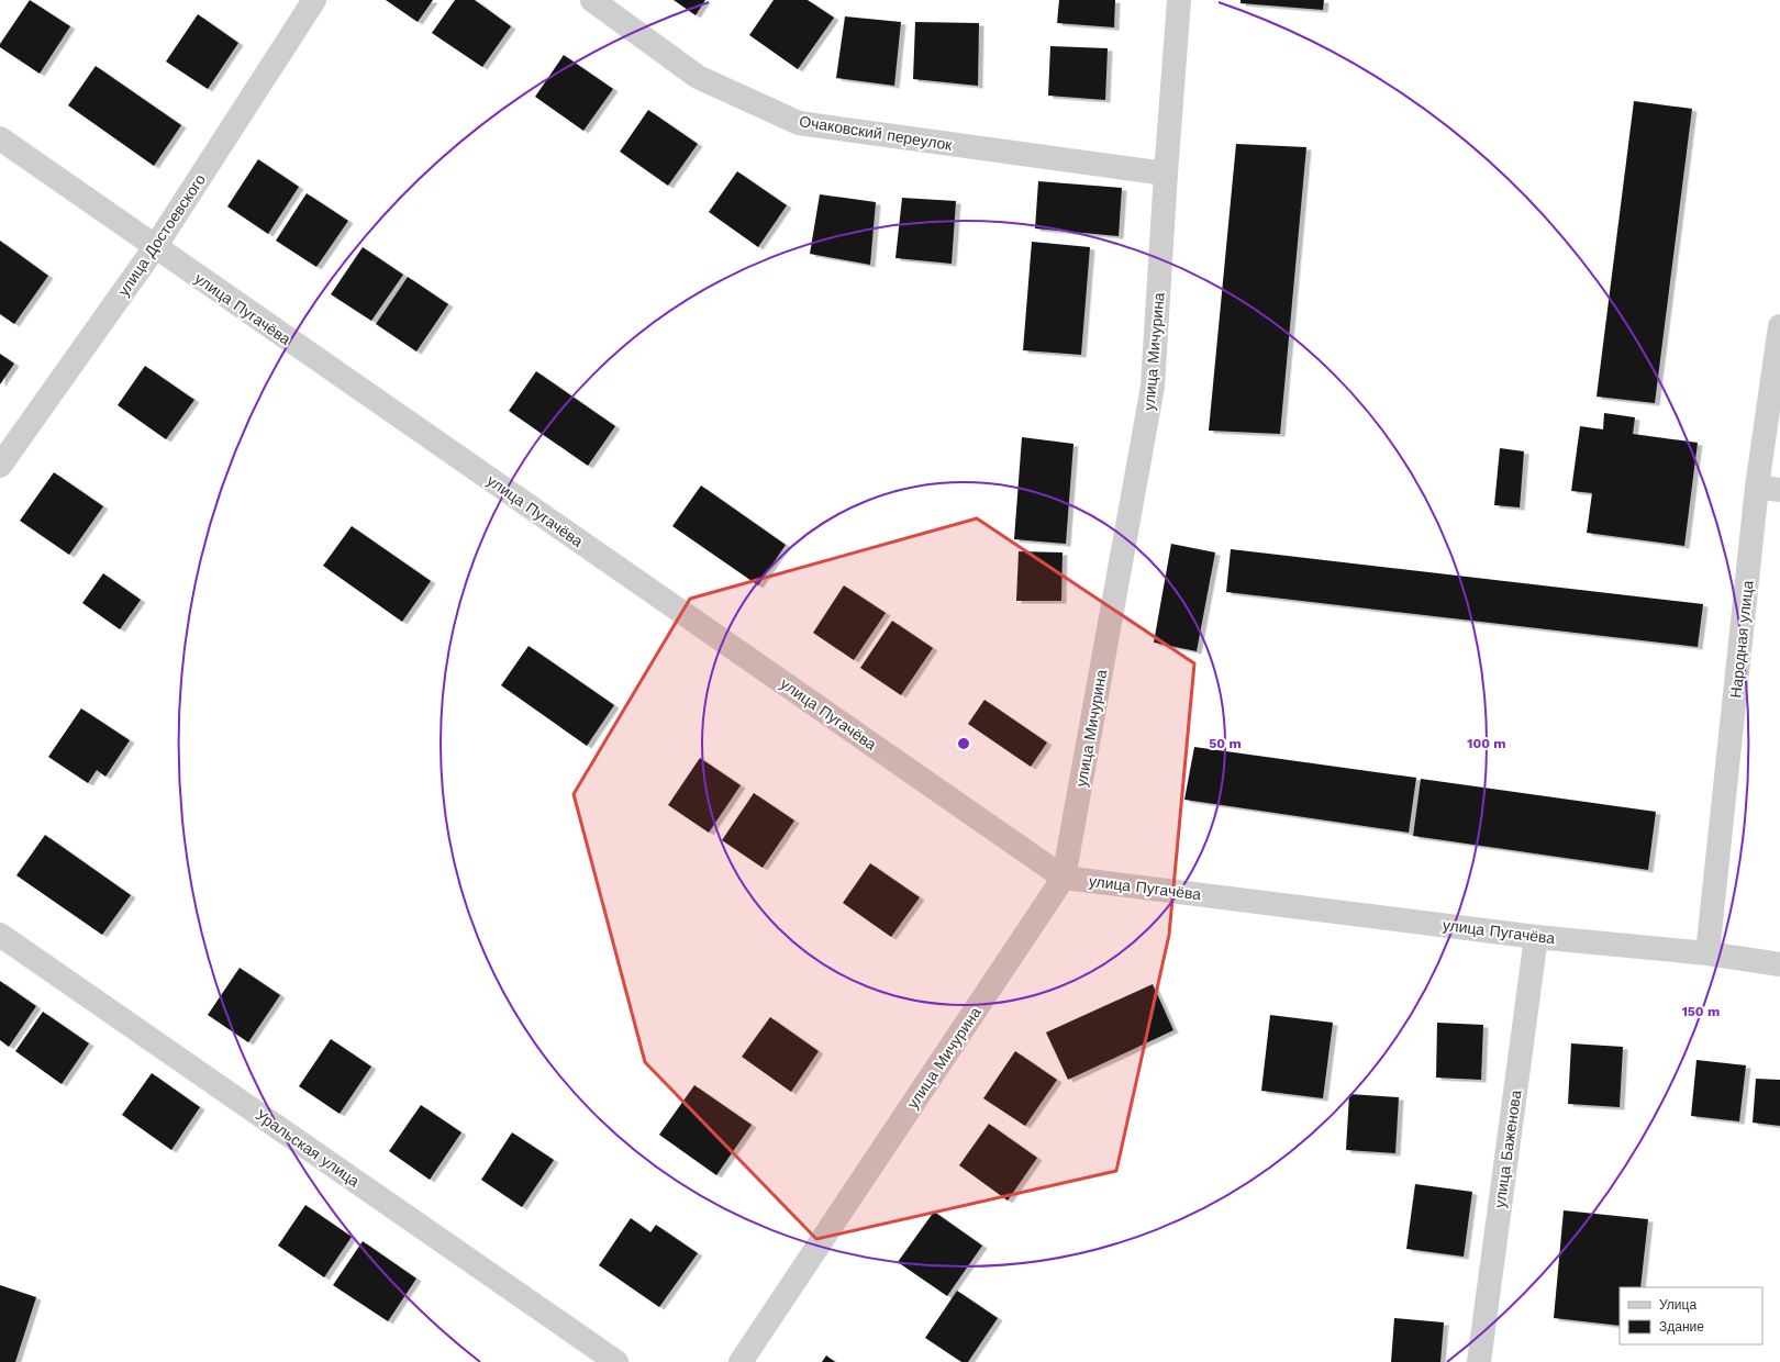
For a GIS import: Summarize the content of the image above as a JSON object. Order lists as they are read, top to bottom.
{
  "streets": {
    "street": [
      "Очаковский переулок",
      "улица Достоевского",
      "улица Пугачёва",
      "улица Мичурина",
      "Народная улица",
      "Уральская улица",
      "улица Баженова"
    ]
  },
  "crossings": [
    ["Очаковский переулок", "улица Мичурина"],
    ["улица Достоевского", "улица Пугачёва"],
    ["улица Пугачёва", "улица Мичурина"],
    ["улица Пугачёва", "Народная улица"],
    ["улица Пугачёва", "улица Баженова"]
  ],
  "legend": ["Улица", "Здание"],
  "rings": ["50 m", "100 m", "150 m"]
}
